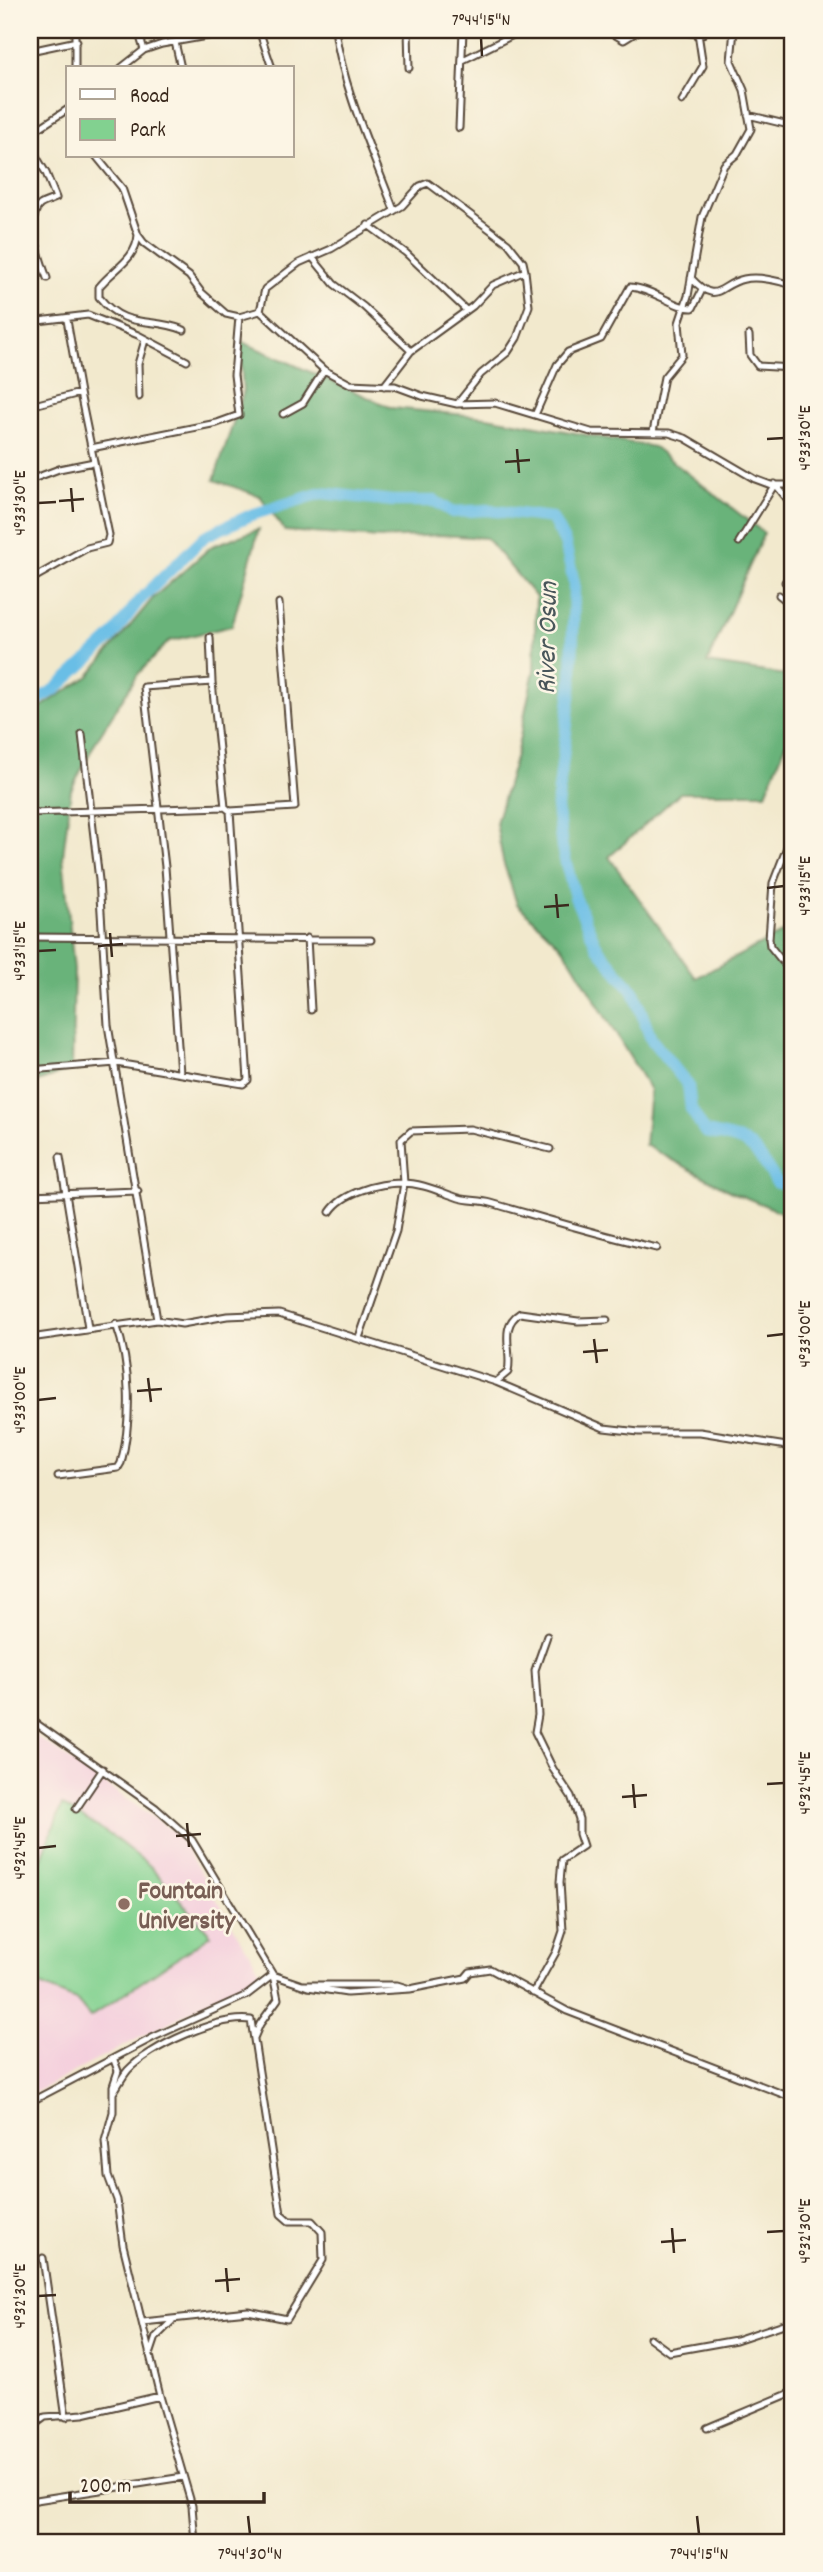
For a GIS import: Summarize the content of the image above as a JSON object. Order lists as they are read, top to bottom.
{
  "water": ["River Osun"],
  "places": ["Fountain University"],
  "legend": ["Road", "Park"],
  "scale_bar": "200 m",
  "coordinates": [
    "7°44'15\"N",
    "4°33'30\"E",
    "4°33'15\"E",
    "4°33'00\"E",
    "4°32'45\"E",
    "4°32'30\"E",
    "7°44'30\"N"
  ]
}
